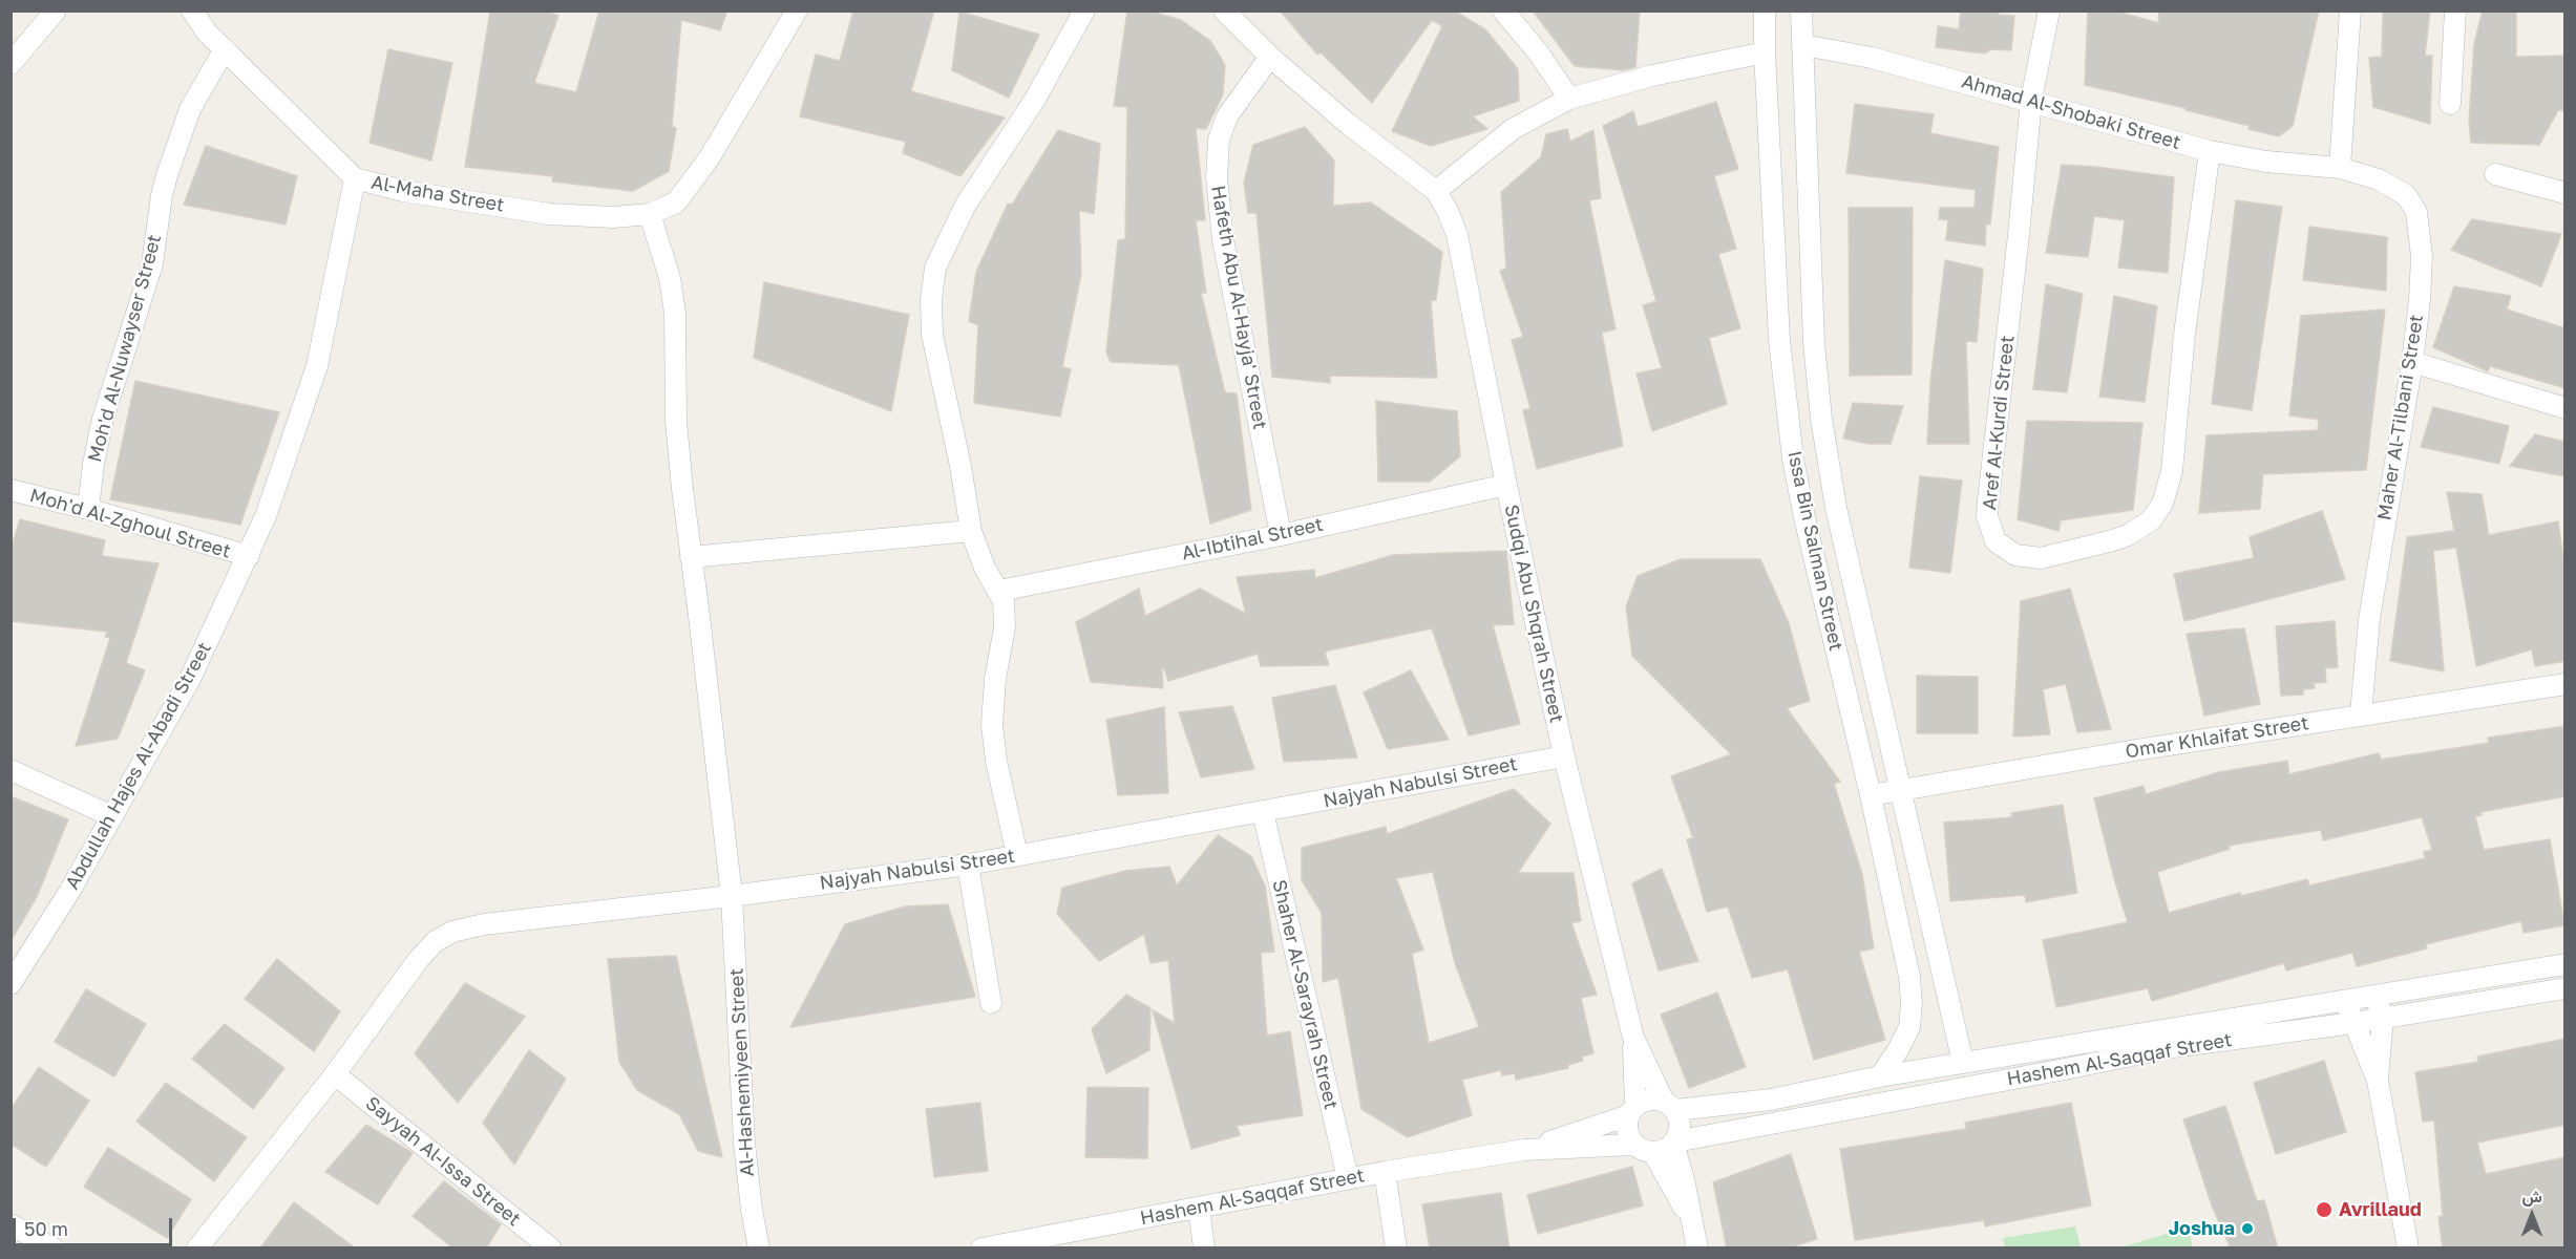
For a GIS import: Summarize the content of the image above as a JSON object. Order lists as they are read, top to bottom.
{
  "streets": {
    "street": [
      "Ahmad Al-Shobaki Street",
      "Al-Maha Street",
      "Hafeth Abu Al-Hayja' Street",
      "Moh'd Al-Nuwayser Street",
      "Maher Al-Tilbani Street",
      "Aref Al-Kurdi Street",
      "Moh'd Al-Zghoul Street",
      "Al-Ibtihal Street",
      "Issa Bin Salman Street",
      "Sudqi Abu Shqrah Street",
      "Omar Khlaifat Street",
      "Abdullah Hajes Al-Abadi Street",
      "Najyah Nabulsi Street",
      "Shaher Al-Sarayrah Street",
      "Hashem Al-Saqqaf Street",
      "Al-Hashemiyeen Street",
      "Sayyah Al-Issa Street"
    ]
  },
  "crossings": [
    ["Ahmad Al-Shobaki Street", "Maher Al-Tilbani Street"],
    ["Ahmad Al-Shobaki Street", "Aref Al-Kurdi Street"],
    ["Ahmad Al-Shobaki Street", "Issa Bin Salman Street"],
    ["Al-Maha Street", "Moh'd Al-Nuwayser Street"],
    ["Al-Maha Street", "Abdullah Hajes Al-Abadi Street"],
    ["Al-Maha Street", "Al-Hashemiyeen Street"],
    ["Hafeth Abu Al-Hayja' Street", "Al-Ibtihal Street"],
    ["Moh'd Al-Nuwayser Street", "Moh'd Al-Zghoul Street"],
    ["Maher Al-Tilbani Street", "Omar Khlaifat Street"],
    ["Moh'd Al-Zghoul Street", "Abdullah Hajes Al-Abadi Street"],
    ["Al-Ibtihal Street", "Sudqi Abu Shqrah Street"],
    ["Issa Bin Salman Street", "Omar Khlaifat Street"],
    ["Issa Bin Salman Street", "Hashem Al-Saqqaf Street"],
    ["Sudqi Abu Shqrah Street", "Najyah Nabulsi Street"],
    ["Sudqi Abu Shqrah Street", "Hashem Al-Saqqaf Street"],
    ["Najyah Nabulsi Street", "Shaher Al-Sarayrah Street"],
    ["Najyah Nabulsi Street", "Al-Hashemiyeen Street"],
    ["Najyah Nabulsi Street", "Sayyah Al-Issa Street"],
    ["Shaher Al-Sarayrah Street", "Hashem Al-Saqqaf Street"]
  ],
  "places": ["Avrillaud", "Joshua"],
  "scale_bar": "50 m",
  "north": "top"
}
